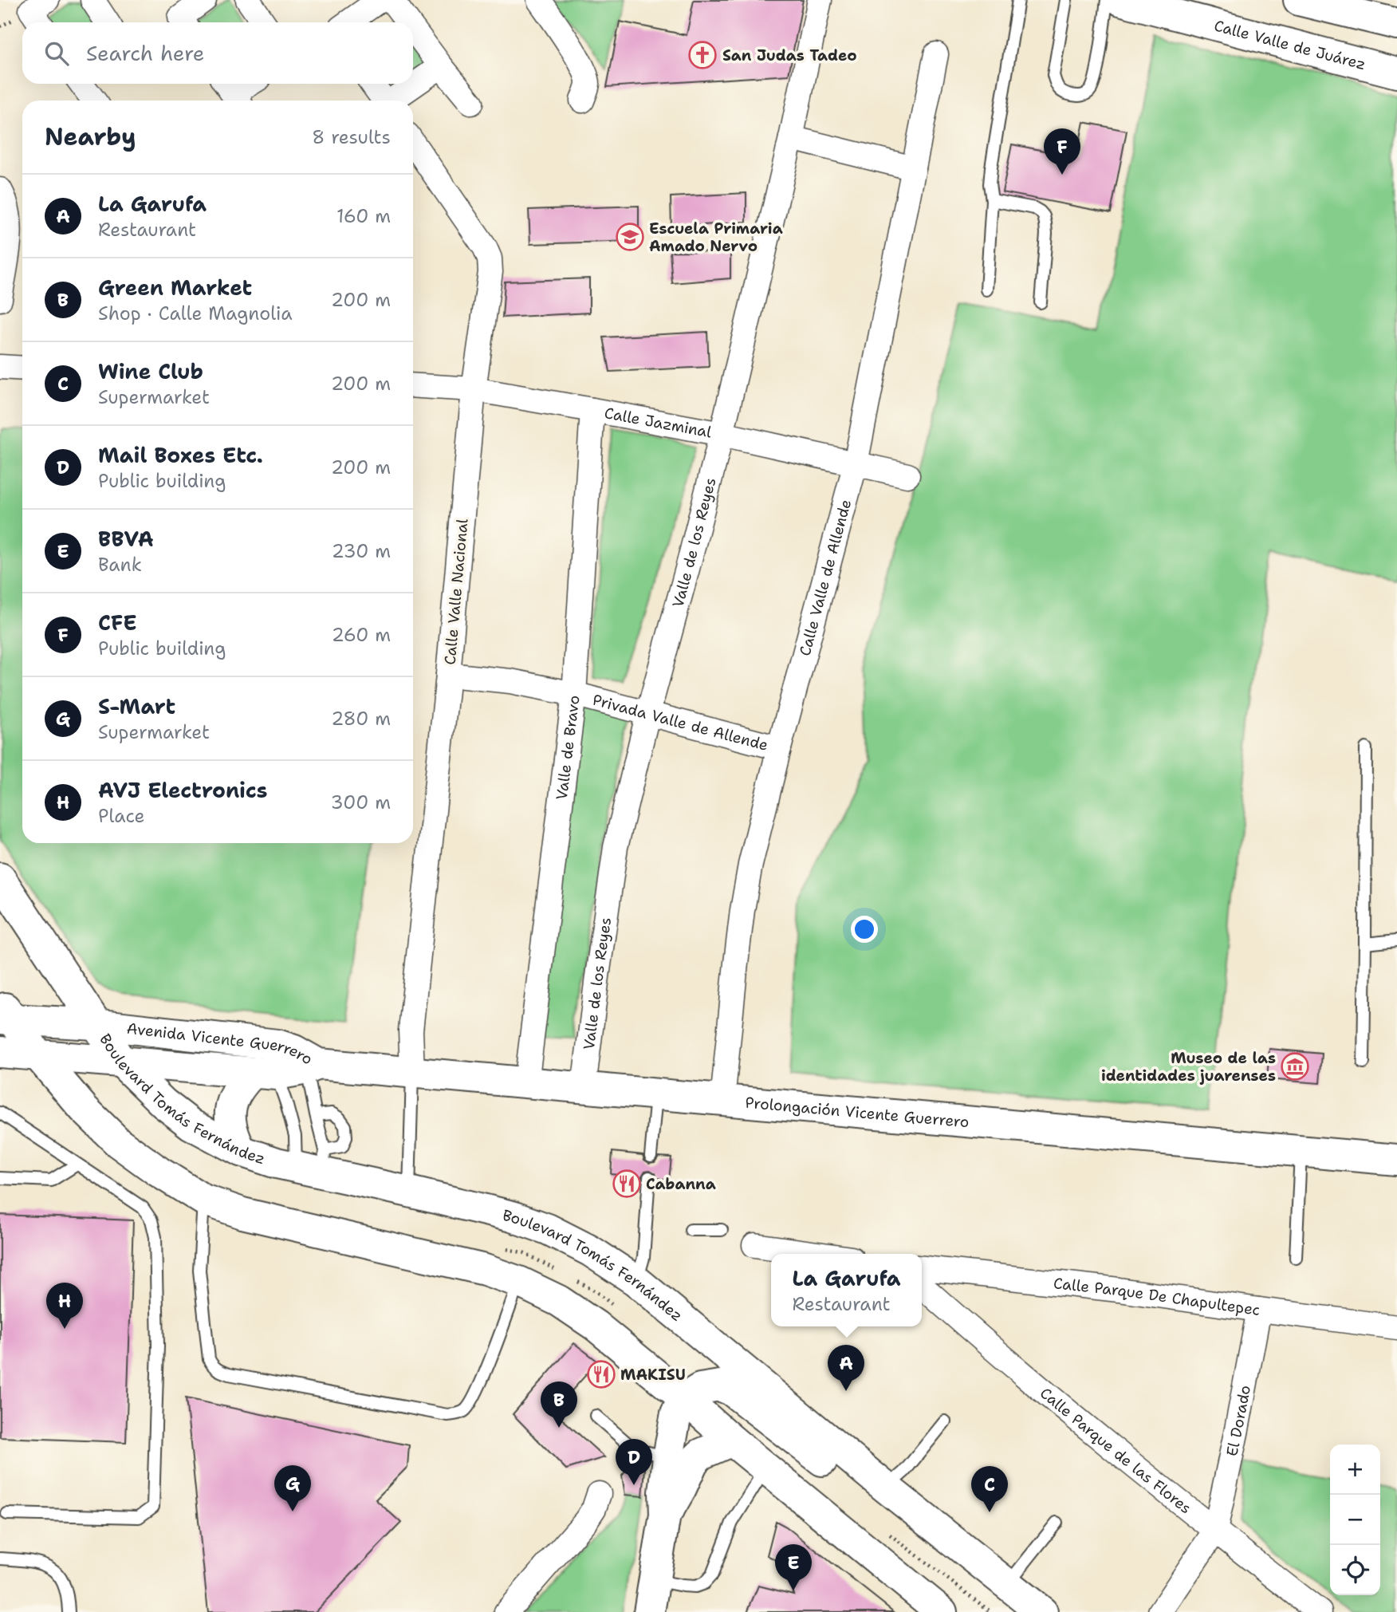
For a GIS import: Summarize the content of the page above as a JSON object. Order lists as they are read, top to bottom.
{
  "streets": {
    "main road": [
      "Calle Valle de Juárez",
      "Avenida Vicente Guerrero",
      "Boulevard Tomás Fernández",
      "Prolongación Vicente Guerrero"
    ],
    "street": [
      "Calle Jazminal",
      "Valle de los Reyes",
      "Calle Valle de Allende",
      "Calle Valle Nacional",
      "Privada Valle de Allende",
      "Valle de Bravo",
      "Calle Parque De Chapultepec",
      "El Dorado",
      "Calle Parque de las Flores"
    ]
  },
  "crossings": [
    ["Calle Jazminal", "Valle de los Reyes"],
    ["Calle Jazminal", "Calle Valle de Allende"],
    ["Calle Jazminal", "Calle Valle Nacional"],
    ["Calle Jazminal", "Valle de Bravo"],
    ["Valle de los Reyes", "Privada Valle de Allende"],
    ["Valle de los Reyes", "Prolongación Vicente Guerrero"],
    ["Calle Valle de Allende", "Privada Valle de Allende"],
    ["Calle Valle de Allende", "Prolongación Vicente Guerrero"],
    ["Calle Valle Nacional", "Privada Valle de Allende"],
    ["Calle Valle Nacional", "Prolongación Vicente Guerrero"],
    ["Privada Valle de Allende", "Valle de Bravo"],
    ["Valle de Bravo", "Prolongación Vicente Guerrero"],
    ["Avenida Vicente Guerrero", "Boulevard Tomás Fernández"],
    ["Avenida Vicente Guerrero", "Prolongación Vicente Guerrero"],
    ["Calle Parque De Chapultepec", "El Dorado"],
    ["El Dorado", "Calle Parque de las Flores"]
  ],
  "places": {
    "church": ["San Judas Tadeo"],
    "school or university": ["Escuela Primaria Amado Nervo"],
    "museum": ["Museo de las identidades juarenses"],
    "restaurant": ["Cabanna", "MAKISU"]
  },
  "page": {
    "search": "Search here",
    "heading": ["Nearby", "8 results"],
    "pins": [
      "F",
      "H",
      "A",
      "B",
      "D",
      "G",
      "C",
      "E"
    ],
    "list": [
      {
        "mark": "A",
        "name": "La Garufa",
        "note": "Restaurant",
        "value": "160 m"
      },
      {
        "mark": "B",
        "name": "Green Market",
        "note": "Shop · Calle Magnolia",
        "value": "200 m"
      },
      {
        "mark": "C",
        "name": "Wine Club",
        "note": "Supermarket",
        "value": "200 m"
      },
      {
        "mark": "D",
        "name": "Mail Boxes Etc.",
        "note": "Public building",
        "value": "200 m"
      },
      {
        "mark": "E",
        "name": "BBVA",
        "note": "Bank",
        "value": "230 m"
      },
      {
        "mark": "F",
        "name": "CFE",
        "note": "Public building",
        "value": "260 m"
      },
      {
        "mark": "G",
        "name": "S-Mart",
        "note": "Supermarket",
        "value": "280 m"
      },
      {
        "mark": "H",
        "name": "AVJ Electronics",
        "note": "Place",
        "value": "300 m"
      }
    ],
    "popup": ["La Garufa", "Restaurant"],
    "map_buttons": ["+", "−"]
  }
}
